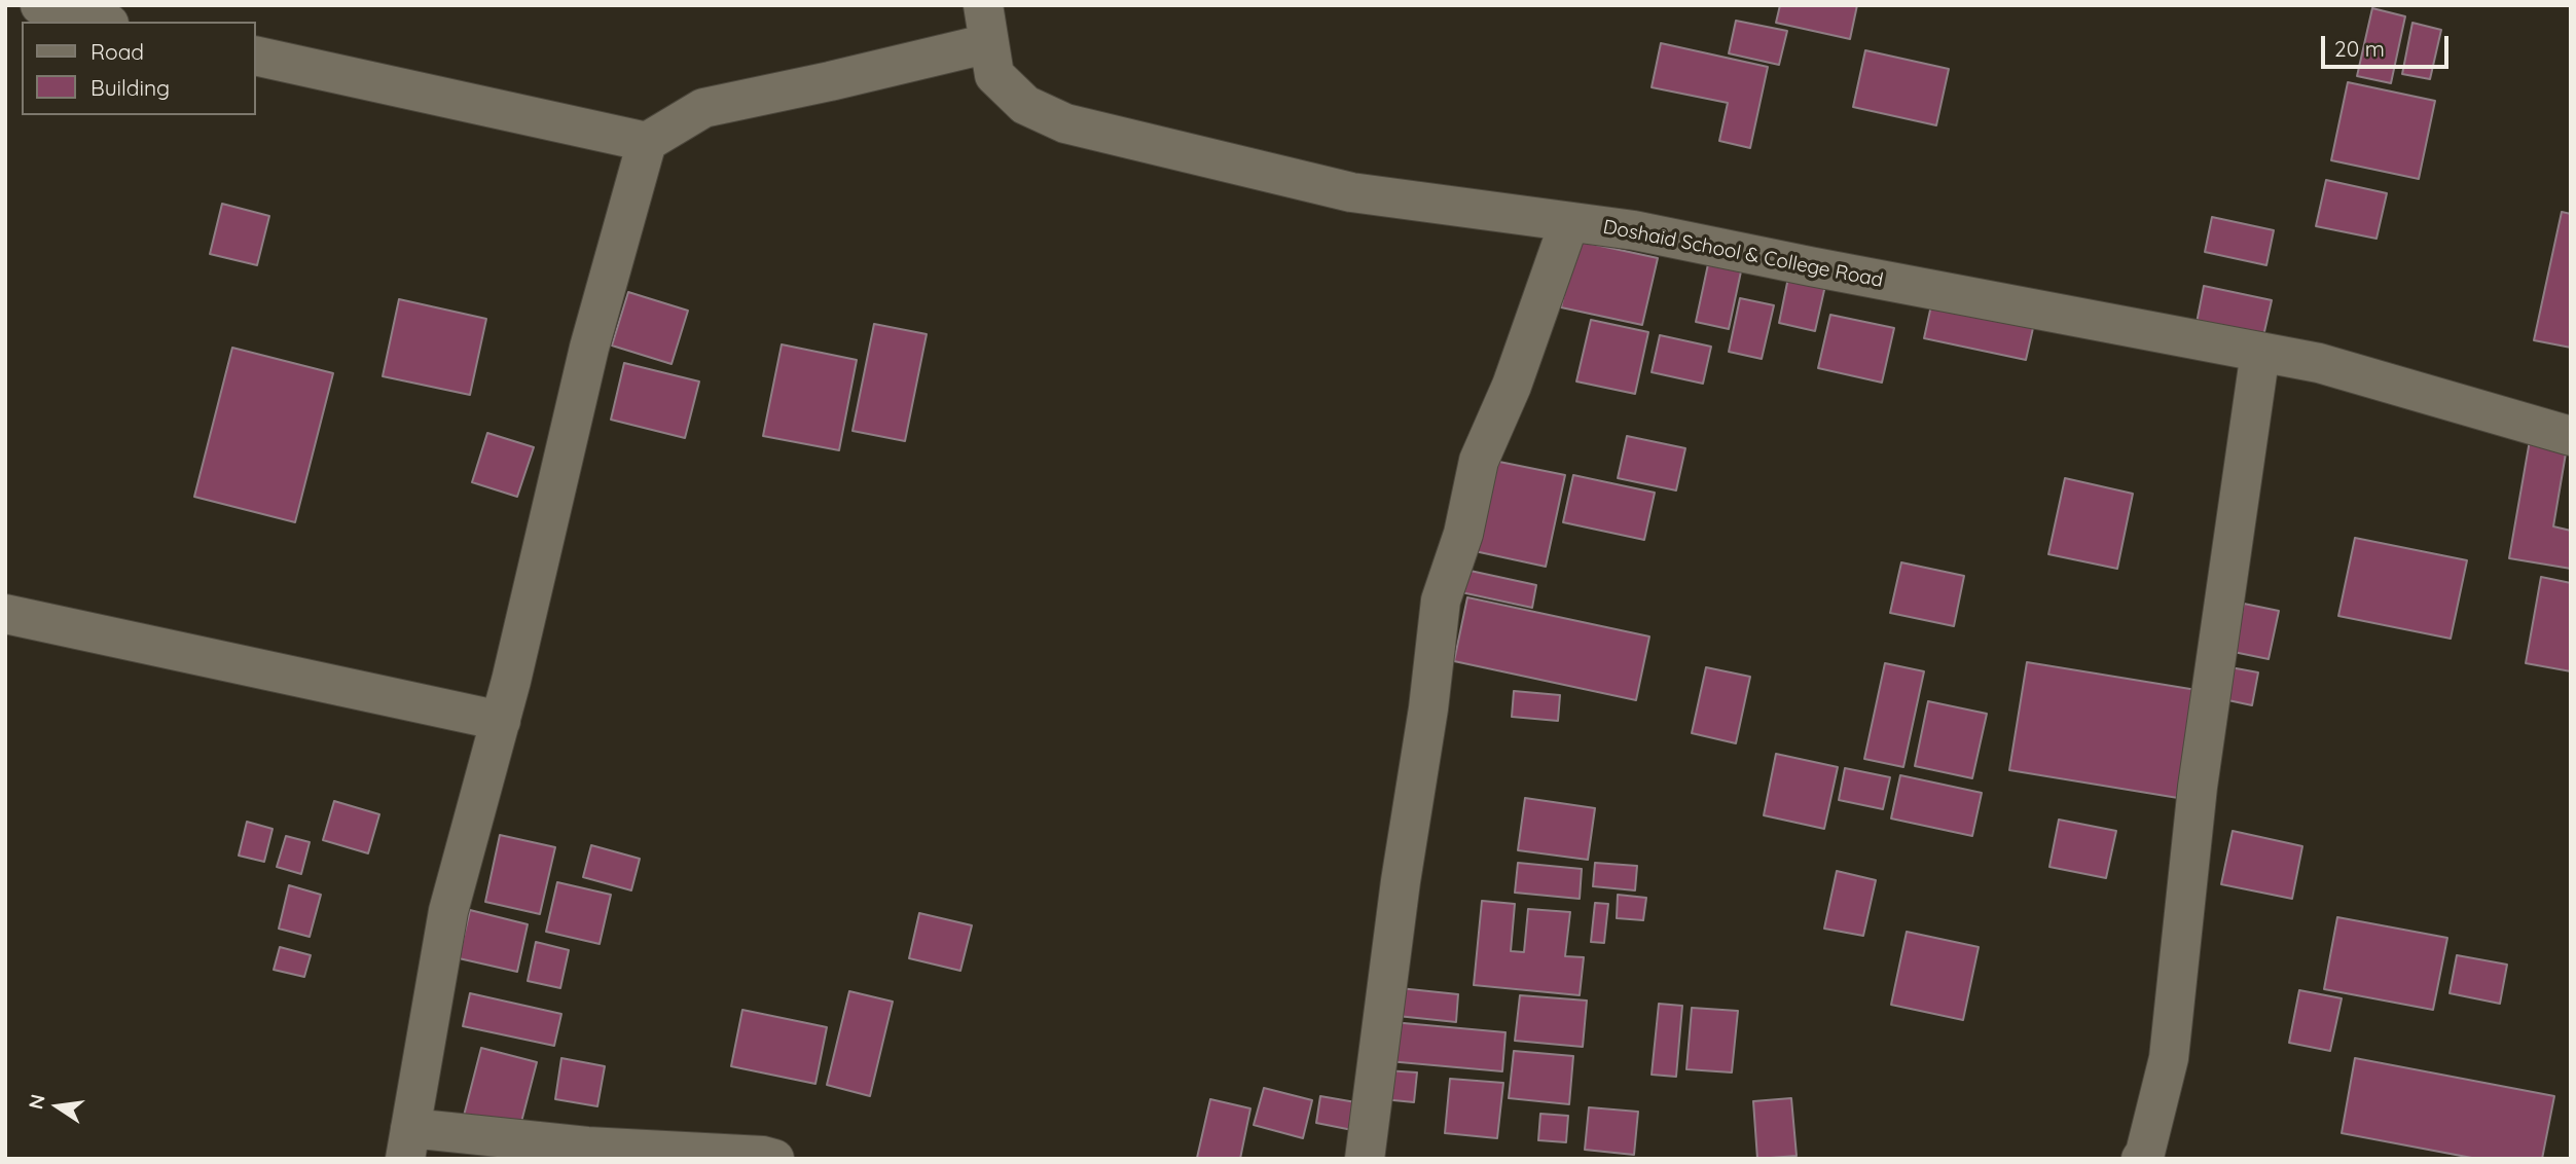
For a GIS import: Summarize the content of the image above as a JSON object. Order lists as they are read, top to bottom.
{
  "streets": {
    "street": ["Doshaid School & College Road"]
  },
  "legend": ["Road", "Building"],
  "scale_bar": "20 m",
  "north": "left"
}
